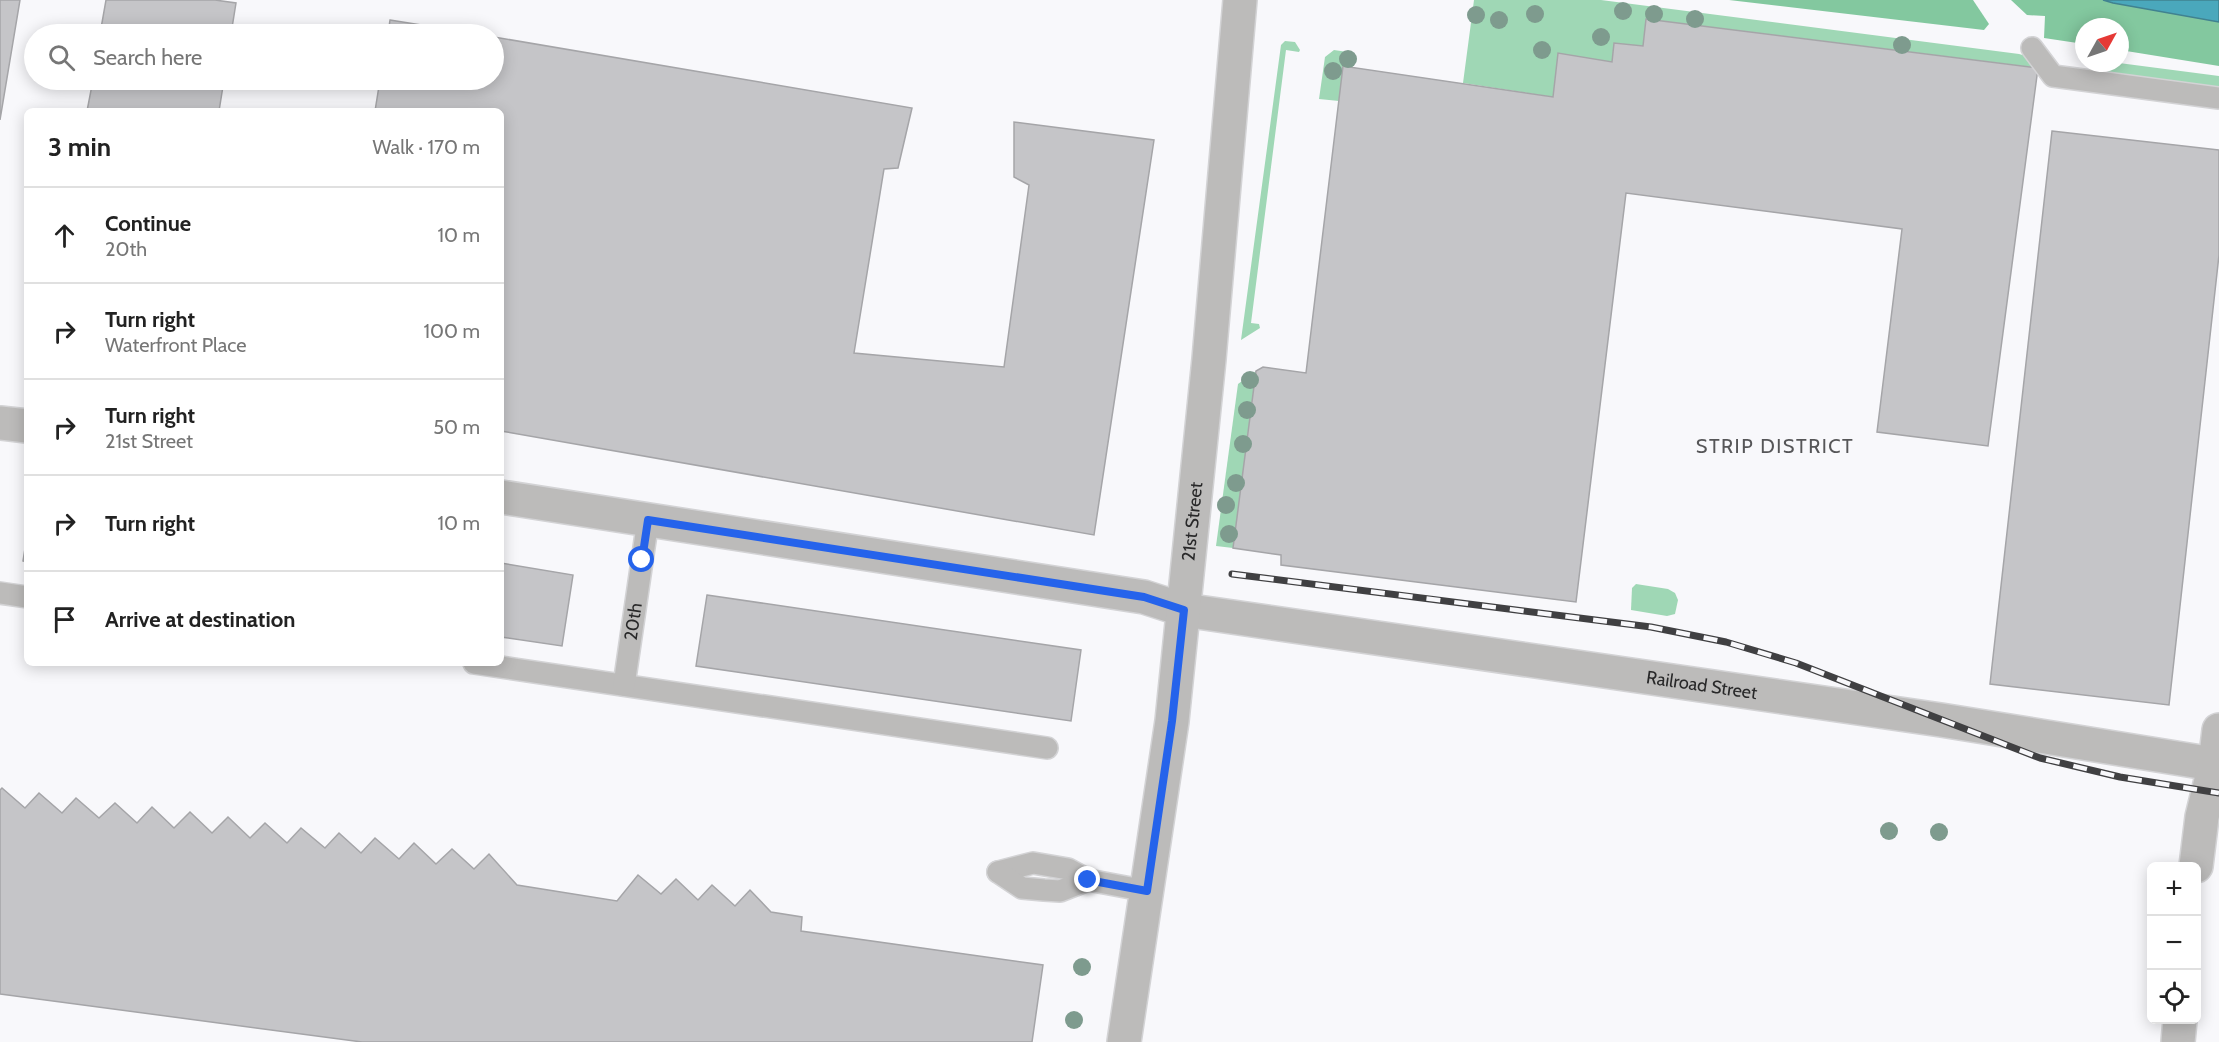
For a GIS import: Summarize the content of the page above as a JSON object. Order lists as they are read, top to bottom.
{
  "streets": {
    "street": ["21st Street", "Railroad Street"],
    "lane": ["20th"]
  },
  "crossings": [
    ["21st Street", "Railroad Street"],
    ["20th", "Railroad Street"]
  ],
  "districts": ["STRIP DISTRICT"],
  "north": "top right",
  "page": {
    "search": "Search here",
    "heading": ["3 min", "Walk · 170 m"],
    "list": [
      ["Continue", "20th", "10 m"],
      ["Turn right", "Waterfront Place", "100 m"],
      ["Turn right", "21st Street", "50 m"],
      ["Turn right", "10 m"],
      "Arrive at destination"
    ],
    "map_buttons": ["+", "−"]
  }
}
